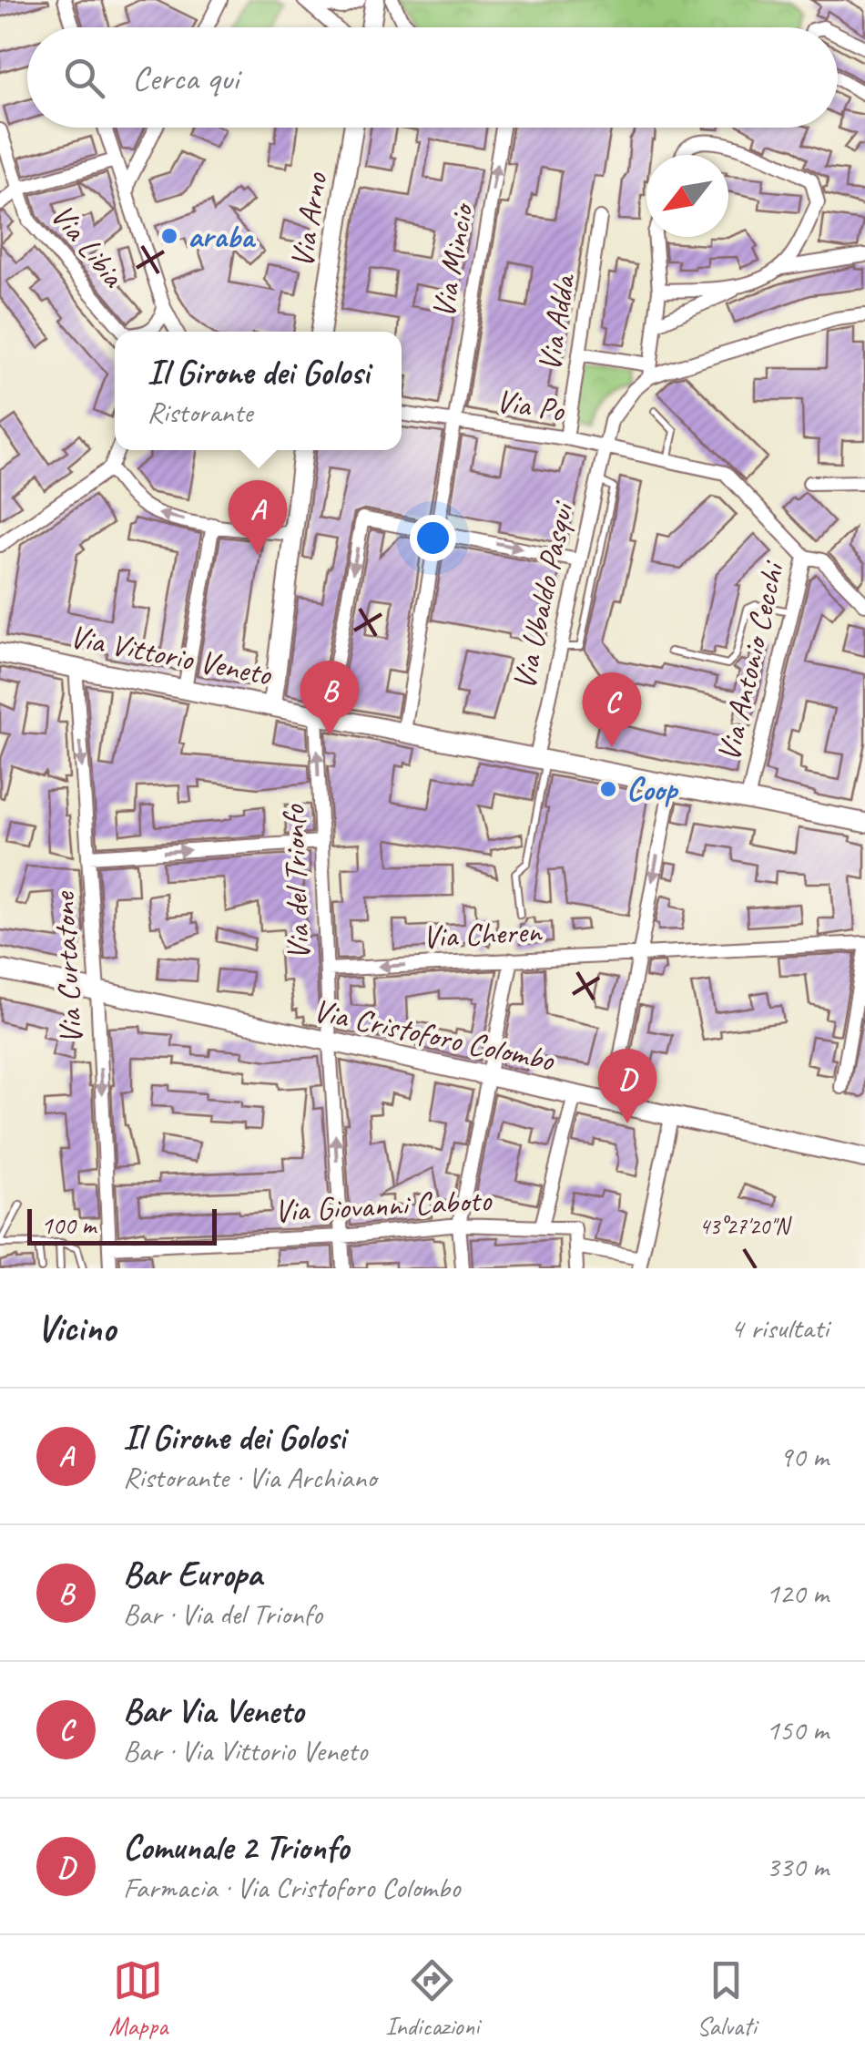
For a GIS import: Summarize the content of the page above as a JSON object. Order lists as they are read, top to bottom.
{
  "streets": {
    "main road": ["Via Arno", "Via Vittorio Veneto", "Via Cristoforo Colombo"],
    "street": [
      "Via Libia",
      "Via Mincio",
      "Via Adda",
      "Via Po",
      "Via Ubaldo Pasqui",
      "Via Antonio Cecchi",
      "Via del Trionfo",
      "Via Cheren",
      "Via Curtatone",
      "Via Giovanni Caboto"
    ]
  },
  "crossings": [
    ["Via Mincio", "Via Po"],
    ["Via Mincio", "Via Vittorio Veneto"],
    ["Via Mincio", "Via del Trionfo"],
    ["Via Adda", "Via Po"],
    ["Via Po", "Via Ubaldo Pasqui"],
    ["Via Po", "Via Antonio Cecchi"],
    ["Via Ubaldo Pasqui", "Via Vittorio Veneto"],
    ["Via Ubaldo Pasqui", "Via Antonio Cecchi"],
    ["Via Vittorio Veneto", "Via Antonio Cecchi"],
    ["Via Vittorio Veneto", "Via del Trionfo"],
    ["Via Vittorio Veneto", "Via Curtatone"],
    ["Via del Trionfo", "Via Cheren"],
    ["Via del Trionfo", "Via Cristoforo Colombo"],
    ["Via del Trionfo", "Via Giovanni Caboto"],
    ["Via Curtatone", "Via Cristoforo Colombo"],
    ["Via Curtatone", "Via Giovanni Caboto"]
  ],
  "one_way": ["Via Mincio", "Via Curtatone"],
  "places": ["araba", "Coop"],
  "scale_bar": "100 m",
  "north": "bottom left",
  "page": {
    "search": "Cerca qui",
    "popup": ["Il Girone dei Golosi", "Ristorante"],
    "pins": [
      "A",
      "B",
      "C",
      "D"
    ],
    "scale": "100 m",
    "heading": ["Vicino", "4 risultati"],
    "list": [
      {
        "mark": "A",
        "name": "Il Girone dei Golosi",
        "note": "Ristorante · Via Archiano",
        "value": "90 m"
      },
      {
        "mark": "B",
        "name": "Bar Europa",
        "note": "Bar · Via del Trionfo",
        "value": "120 m"
      },
      {
        "mark": "C",
        "name": "Bar Via Veneto",
        "note": "Bar · Via Vittorio Veneto",
        "value": "150 m"
      },
      {
        "mark": "D",
        "name": "Comunale 2 Trionfo",
        "note": "Farmacia · Via Cristoforo Colombo",
        "value": "330 m"
      }
    ],
    "nav": ["Mappa", "Indicazioni", "Salvati"]
  },
  "coordinates": ["43°27'20\"N"]
}
